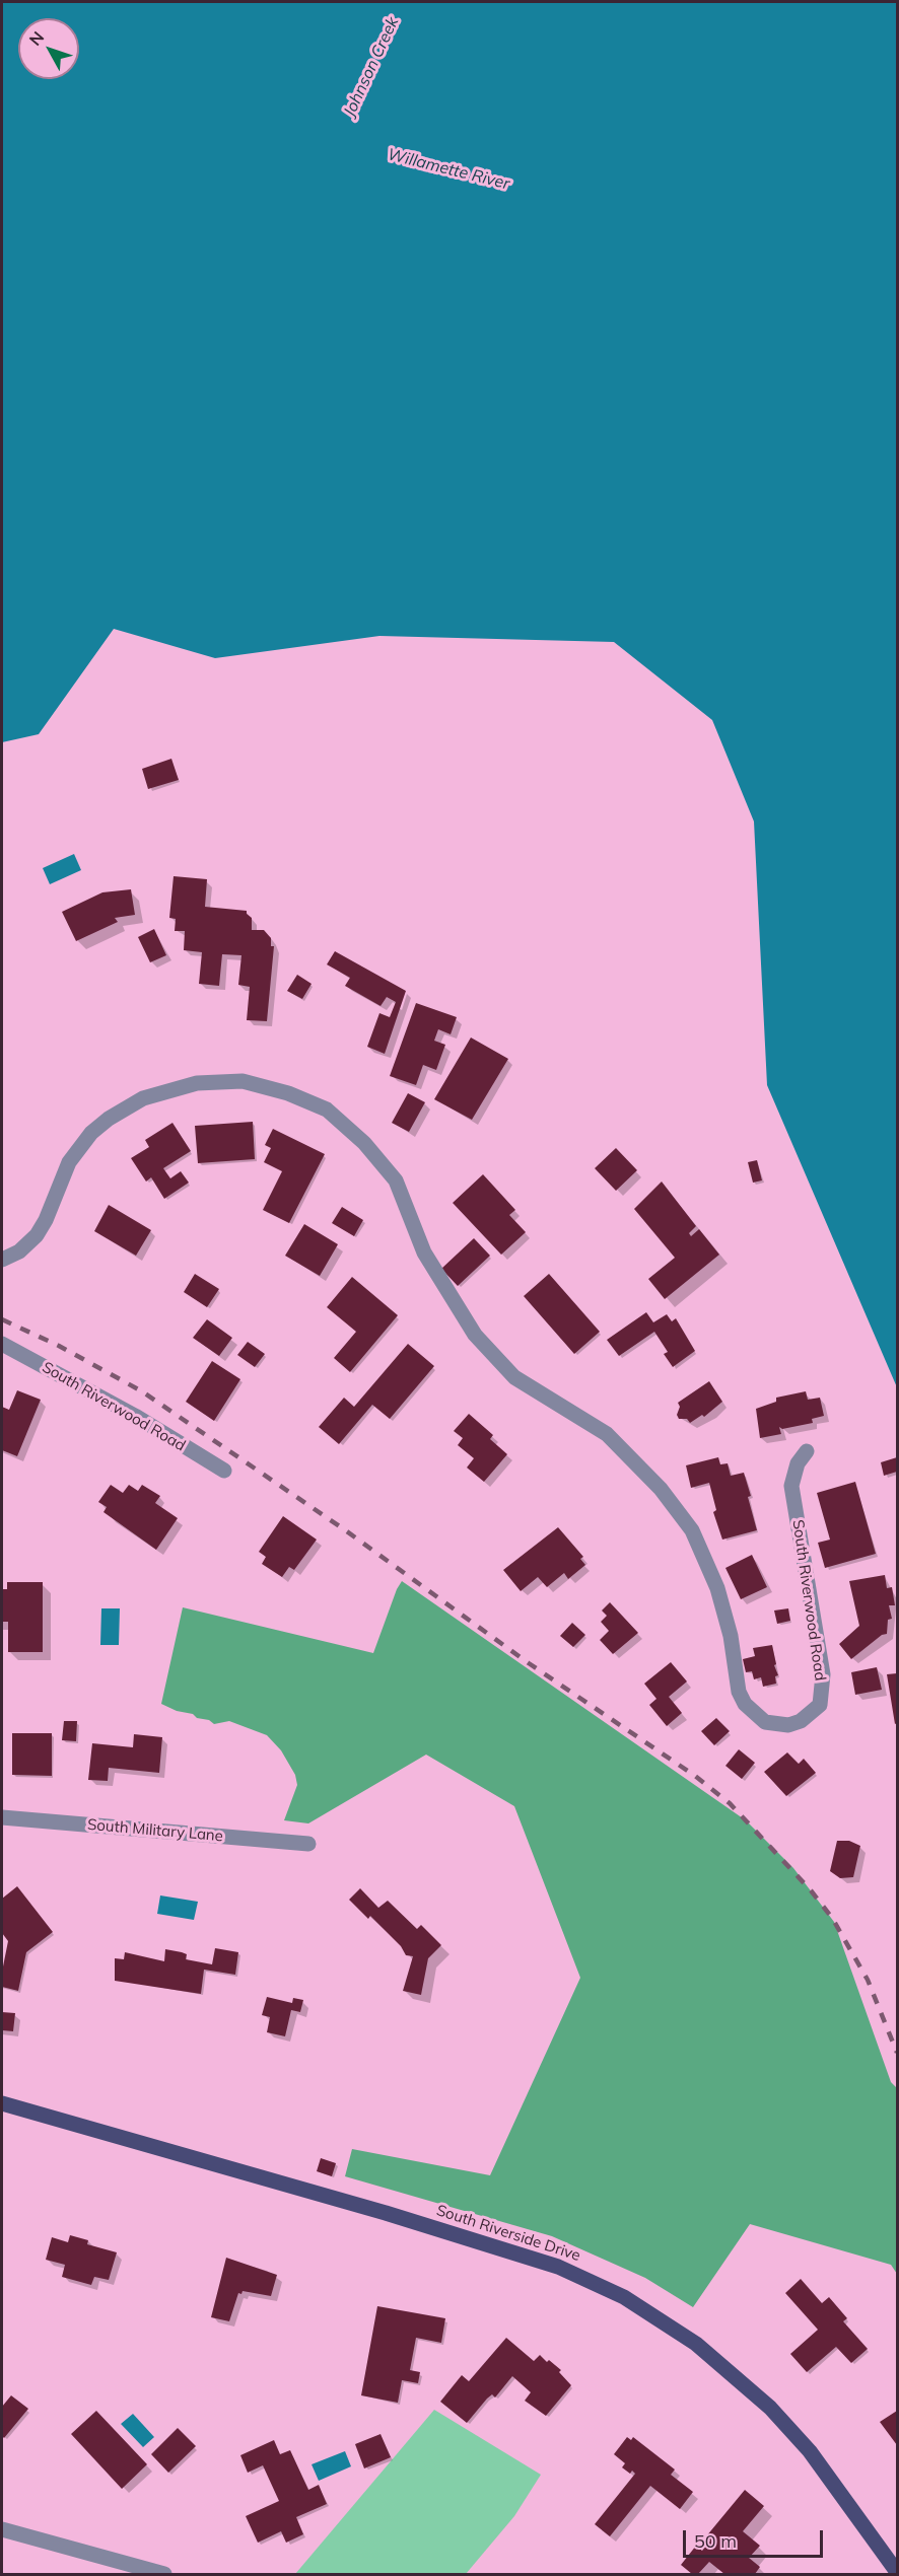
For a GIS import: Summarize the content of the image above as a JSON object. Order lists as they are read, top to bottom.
{
  "streets": {
    "main road": ["South Riverside Drive"],
    "street": ["South Riverwood Road", "South Military Lane"]
  },
  "water": ["Johnson Creek", "Willamette River"],
  "scale_bar": "50 m",
  "north": "top left"
}
